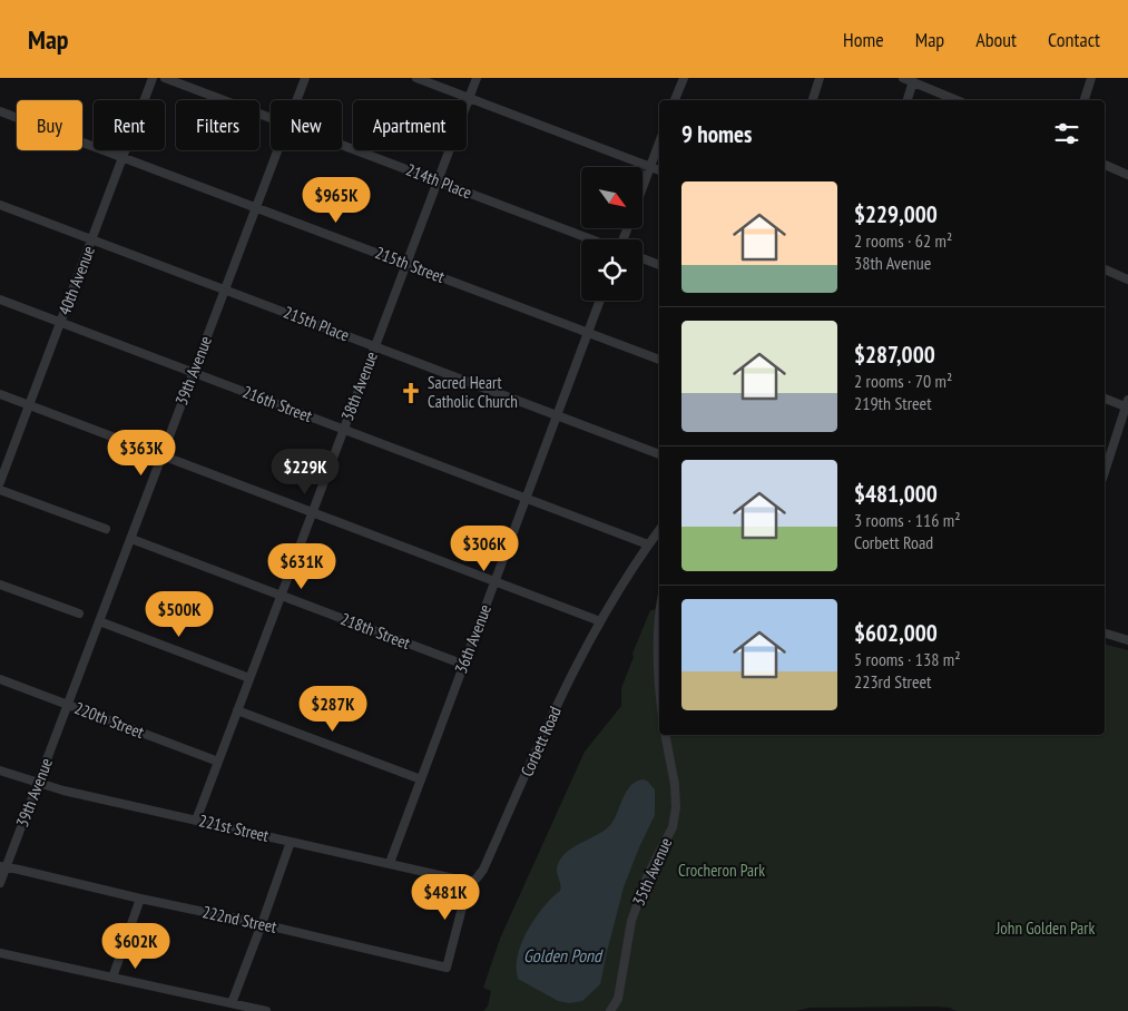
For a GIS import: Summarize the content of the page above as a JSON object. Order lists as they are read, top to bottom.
{
  "streets": {
    "street": [
      "214th Place",
      "215th Street",
      "40th Avenue",
      "215th Place",
      "39th Avenue",
      "38th Avenue",
      "216th Street",
      "218th Street",
      "36th Avenue",
      "220th Street",
      "Corbett Road",
      "221st Street",
      "35th Avenue",
      "222nd Street"
    ]
  },
  "crossings": [
    ["214th Place", "38th Avenue"],
    ["215th Street", "40th Avenue"],
    ["215th Street", "39th Avenue"],
    ["215th Street", "38th Avenue"],
    ["215th Street", "36th Avenue"],
    ["40th Avenue", "215th Place"],
    ["40th Avenue", "216th Street"],
    ["215th Place", "39th Avenue"],
    ["215th Place", "38th Avenue"],
    ["215th Place", "36th Avenue"],
    ["39th Avenue", "216th Street"],
    ["39th Avenue", "218th Street"],
    ["39th Avenue", "220th Street"],
    ["39th Avenue", "221st Street"],
    ["39th Avenue", "222nd Street"],
    ["38th Avenue", "216th Street"],
    ["38th Avenue", "218th Street"],
    ["38th Avenue", "220th Street"],
    ["38th Avenue", "221st Street"],
    ["216th Street", "36th Avenue"],
    ["216th Street", "Corbett Road"],
    ["218th Street", "36th Avenue"],
    ["36th Avenue", "221st Street"],
    ["Corbett Road", "221st Street"],
    ["Corbett Road", "222nd Street"]
  ],
  "water": ["Golden Pond"],
  "parks": ["Crocheron Park", "John Golden Park"],
  "places": {
    "church": ["Sacred Heart Catholic Church"]
  },
  "north": "bottom right",
  "page": {
    "header": "Map",
    "nav": [
      "Home",
      "Map",
      "About",
      "Contact"
    ],
    "chip": [
      "Buy",
      "Rent",
      "Filters",
      "New",
      "Apartment"
    ],
    "heading": "9 homes",
    "list": [
      {
        "name": "$229,000",
        "note": "2 rooms · 62 m² · 38th Avenue"
      },
      {
        "name": "$287,000",
        "note": "2 rooms · 70 m² · 219th Street"
      },
      {
        "name": "$481,000",
        "note": "3 rooms · 116 m² · Corbett Road"
      },
      {
        "name": "$602,000",
        "note": "5 rooms · 138 m² · 223rd Street"
      }
    ],
    "price": [
      "$965K",
      "$363K",
      "$229K",
      "$306K",
      "$631K",
      "$500K",
      "$287K",
      "$481K",
      "$602K"
    ]
  }
}
